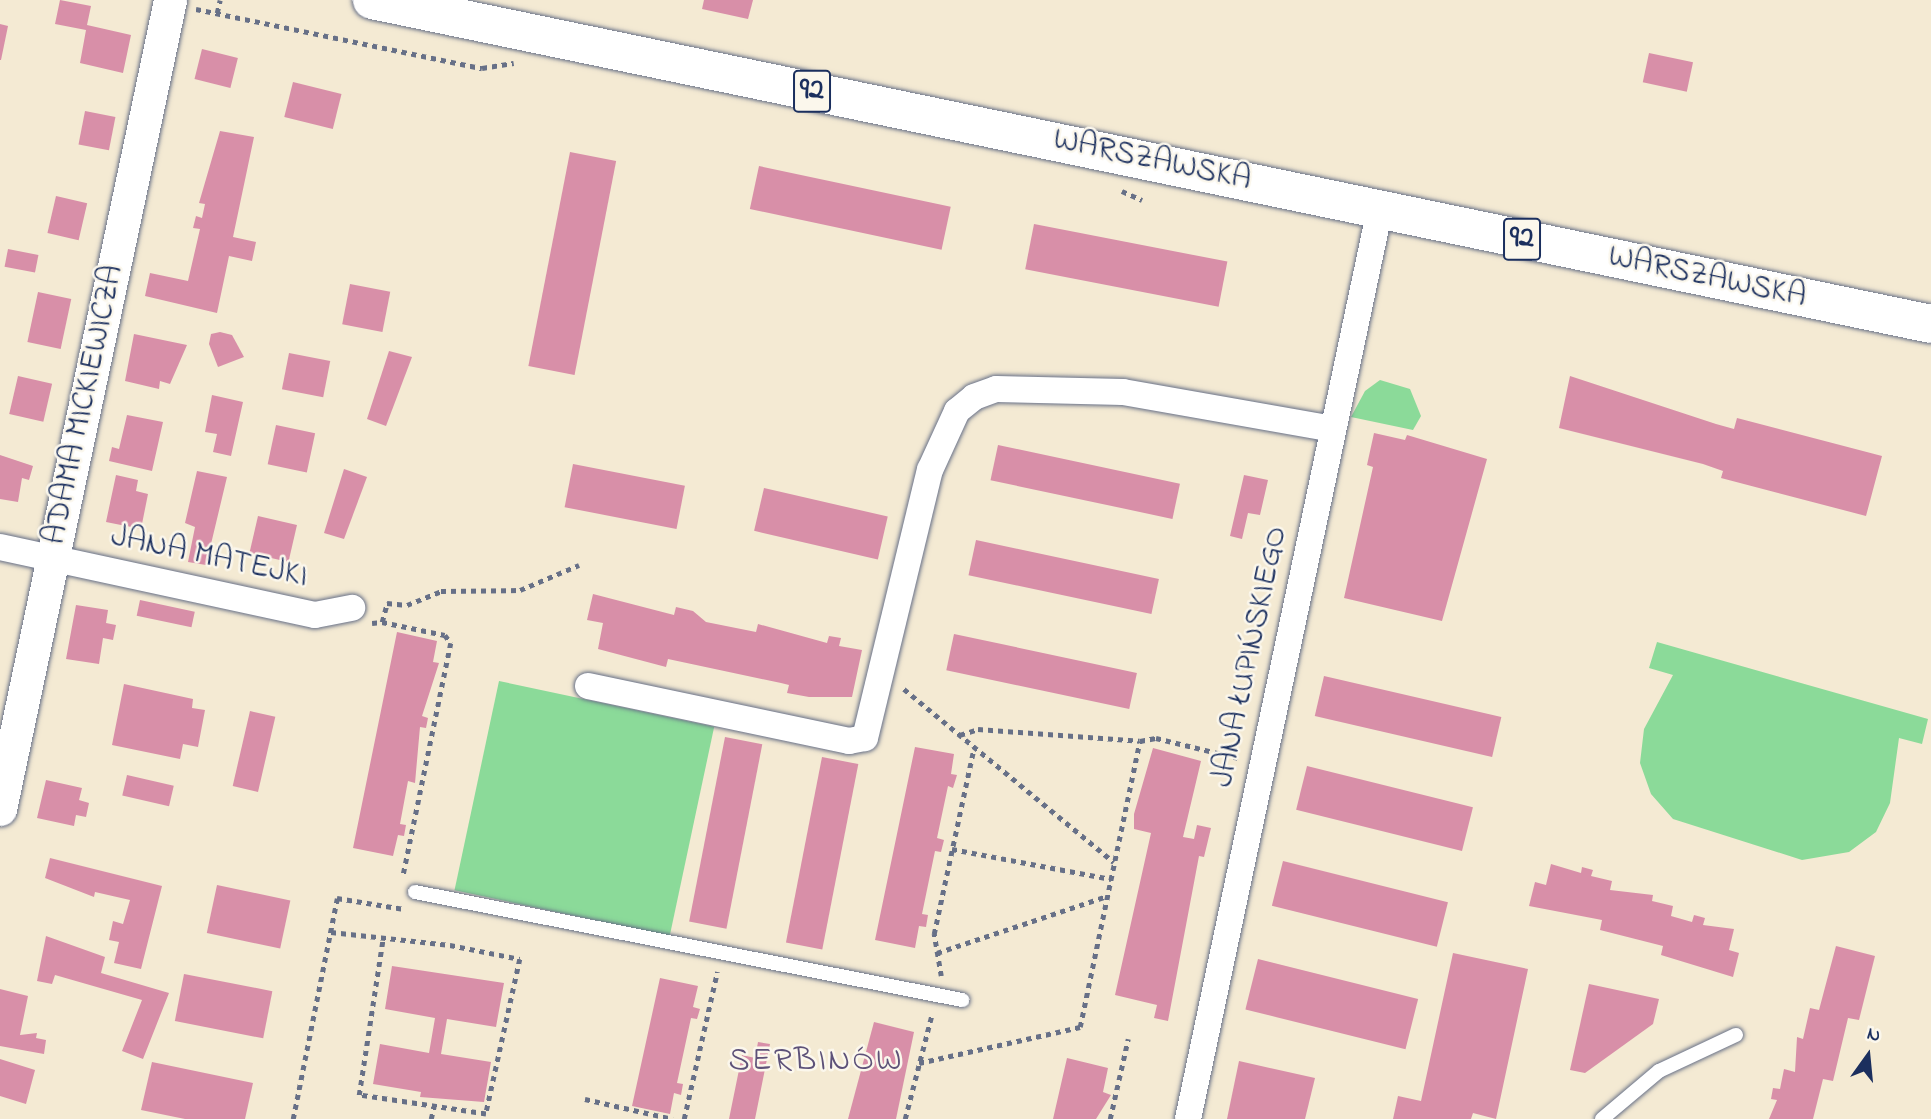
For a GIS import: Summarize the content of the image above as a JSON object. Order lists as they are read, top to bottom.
{
  "streets": {
    "main road": ["92", "WARSZAWSKA"],
    "street": ["ADAMA MICKIEWICZA", "JANA MATEJKI", "JANA ŁUPIŃSKIEGO"]
  },
  "crossings": [
    ["WARSZAWSKA", "JANA ŁUPIŃSKIEGO"],
    ["ADAMA MICKIEWICZA", "JANA MATEJKI"]
  ],
  "districts": ["SERBINÓW"],
  "north": "top"
}
